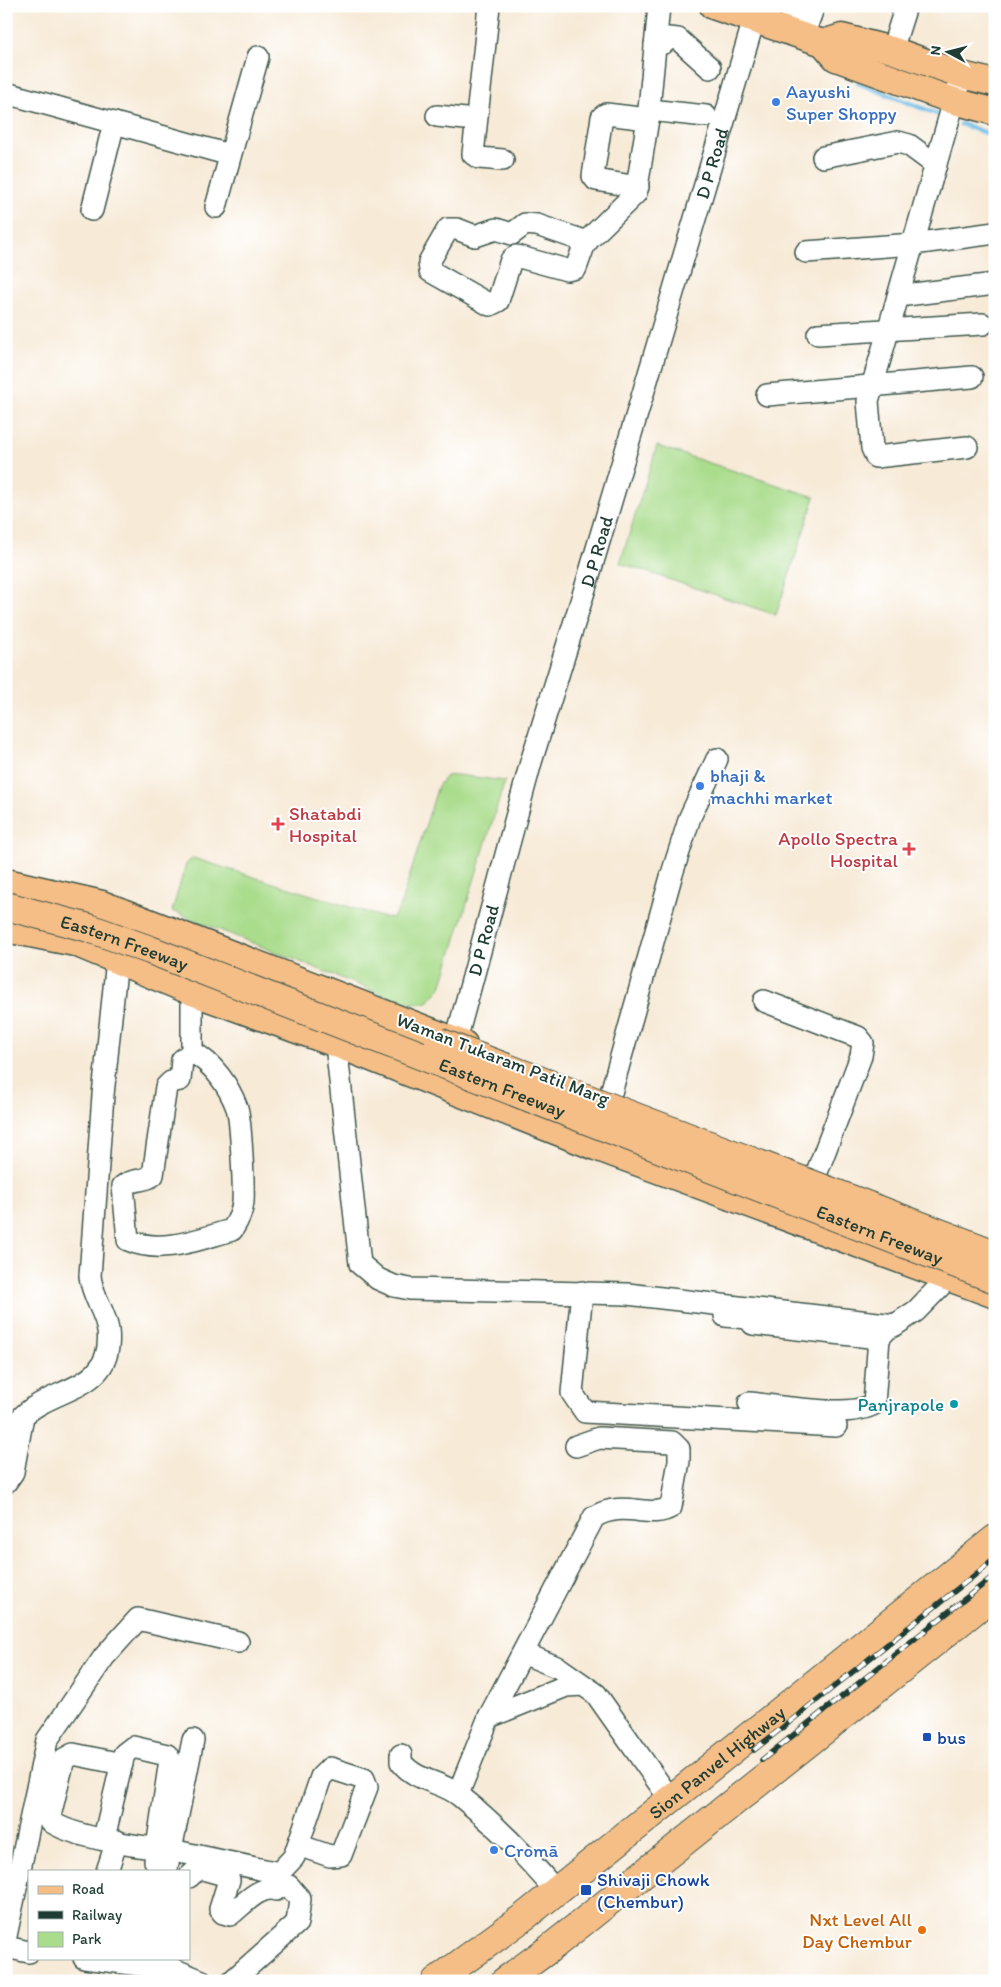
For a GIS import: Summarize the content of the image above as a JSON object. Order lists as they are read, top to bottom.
{
  "streets": {
    "highway": ["Eastern Freeway", "Sion Panvel Highway"],
    "main road": ["Waman Tukaram Patil Marg"],
    "street": ["D P Road"]
  },
  "crossings": [
    ["D P Road", "Waman Tukaram Patil Marg"]
  ],
  "places": {
    "other": [
      "Aayushi Super Shoppy",
      "bhaji & machhi market",
      "Panjrapole",
      "Cromā",
      "Nxt Level All Day Chembur"
    ],
    "health": ["Shatabdi Hospital", "Apollo Spectra Hospital"],
    "transit": ["bus", "Shivaji Chowk (Chembur)"]
  },
  "legend": ["Road", "Railway", "Park"],
  "north": "left"
}
